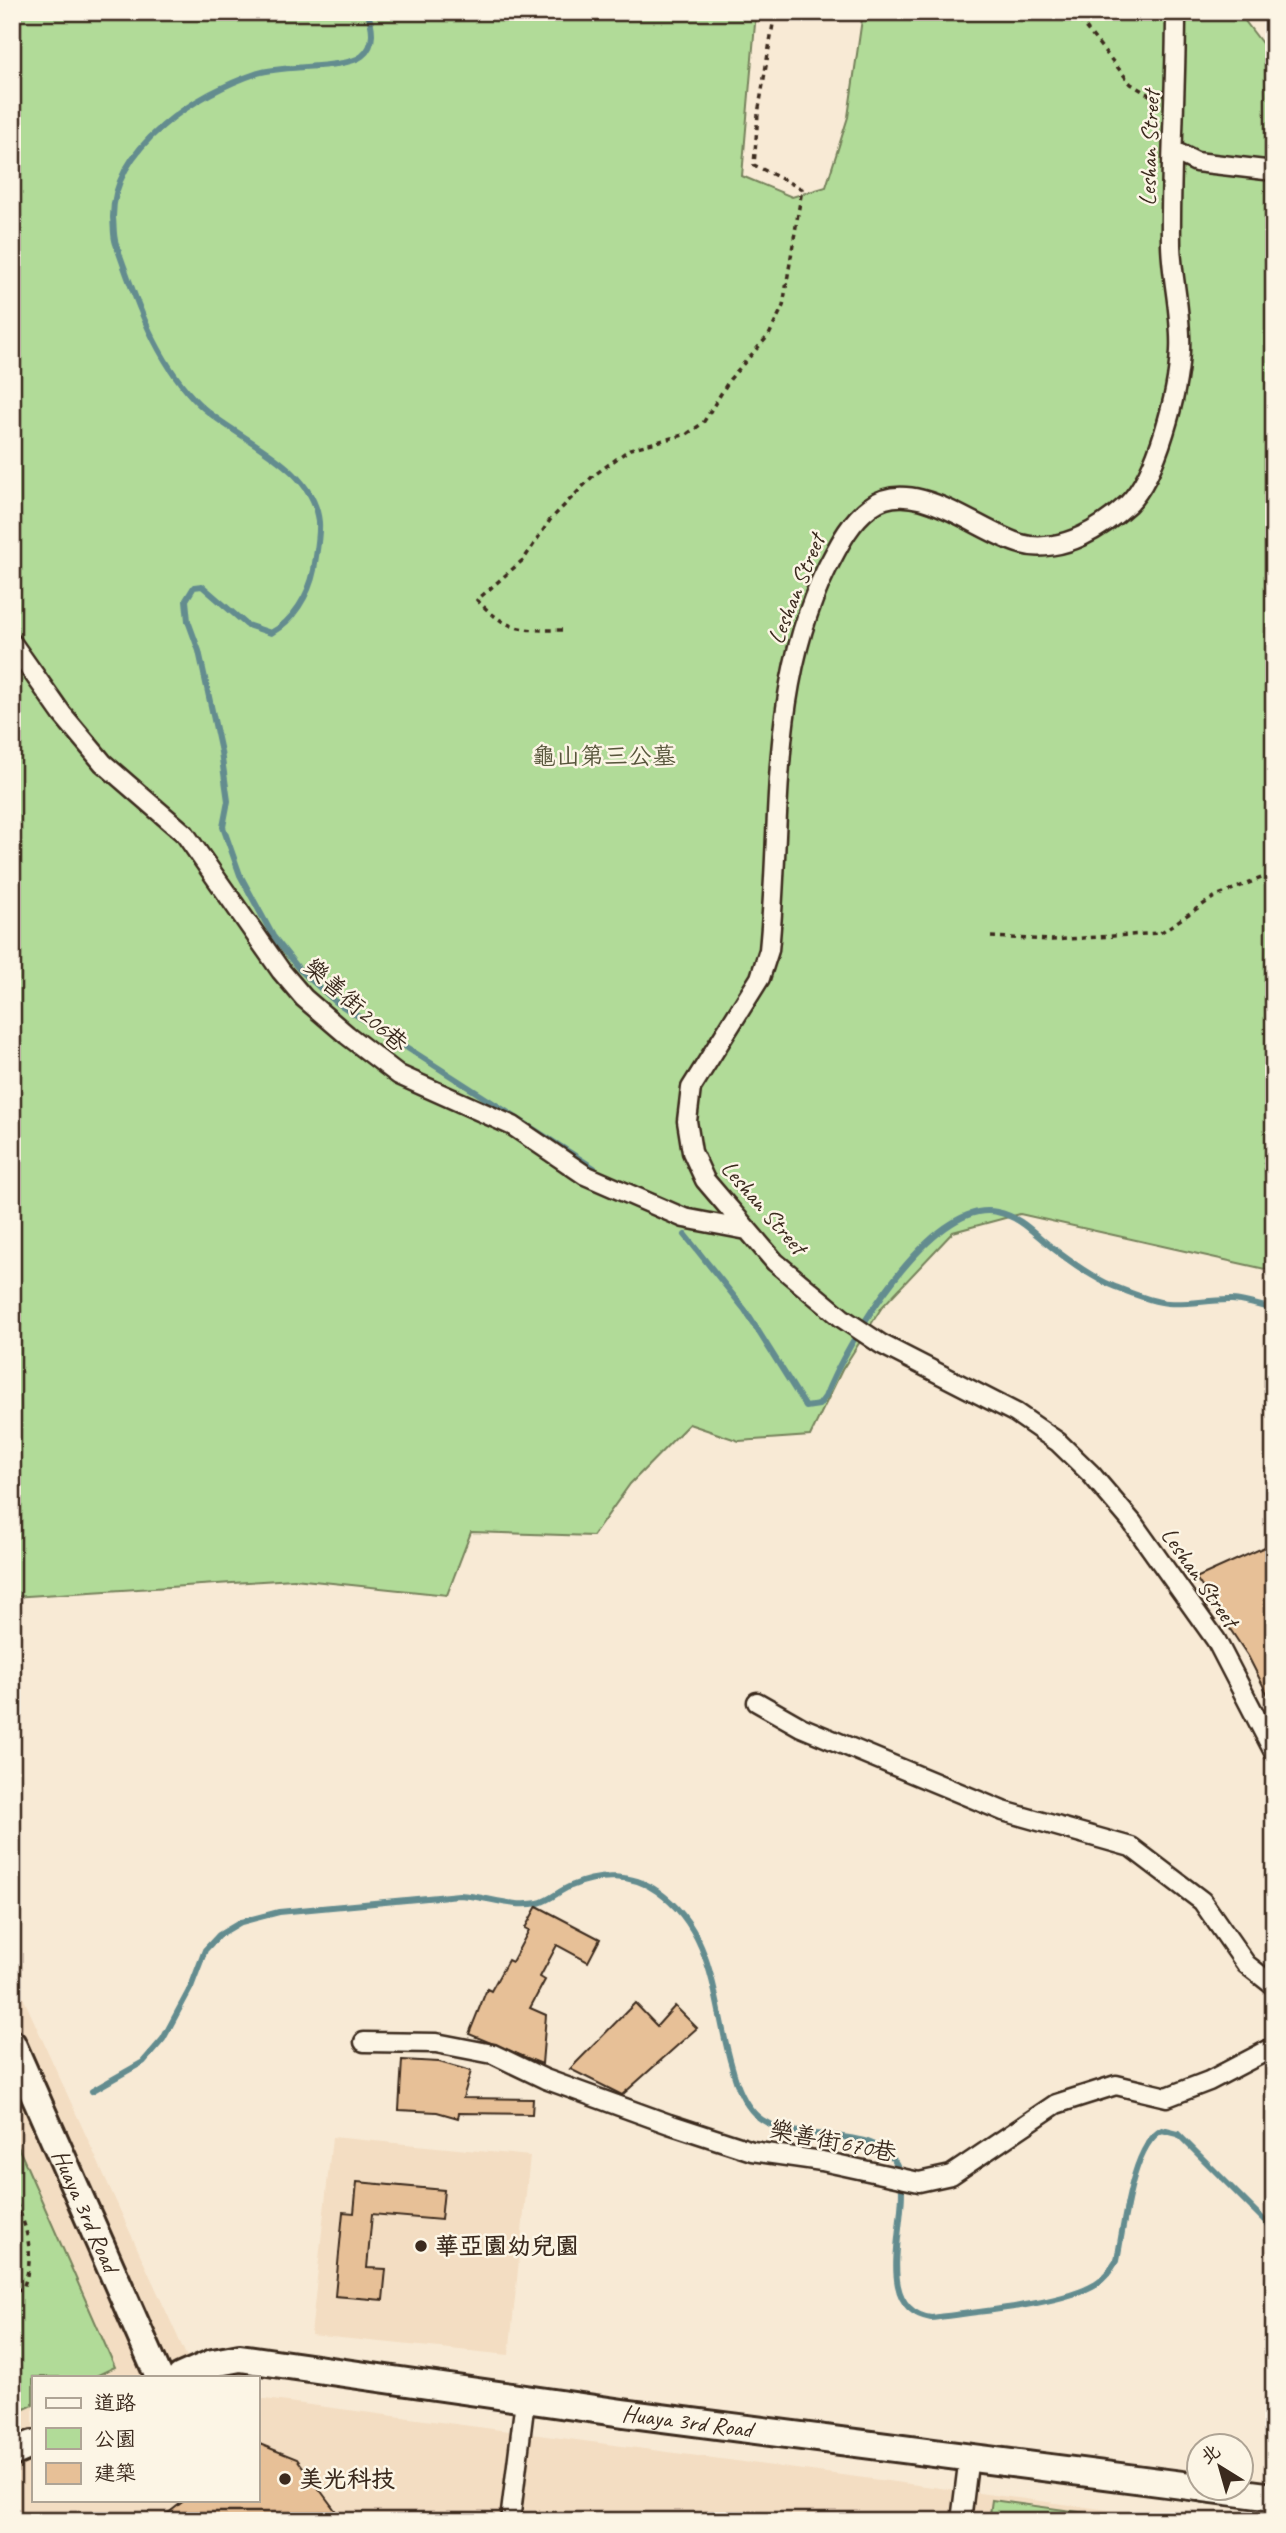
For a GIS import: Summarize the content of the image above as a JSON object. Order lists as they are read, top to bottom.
{
  "streets": {
    "street": [
      "Leshan Street",
      "樂善街206巷",
      "樂善街670巷",
      "Huaya 3rd Road"
    ]
  },
  "crossings": [
    ["Leshan Street", "樂善街206巷"]
  ],
  "parks": ["龜山第三公墓"],
  "places": ["華亞園幼兒園", "美光科技"],
  "legend": ["道路", "公園", "建築"],
  "north": "top left"
}
